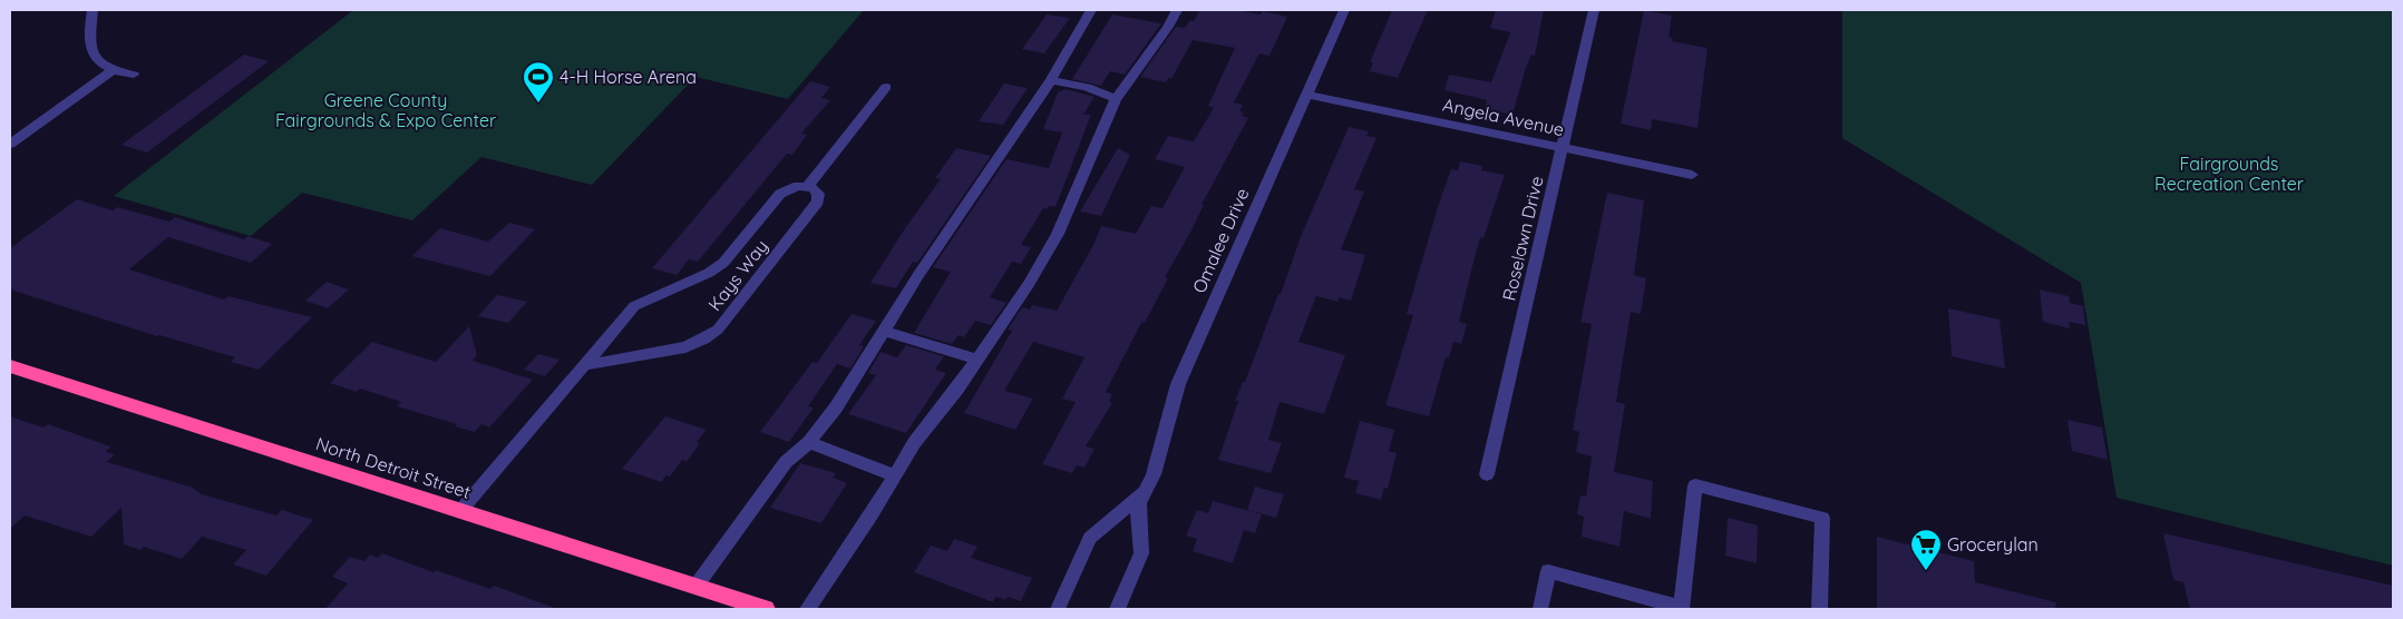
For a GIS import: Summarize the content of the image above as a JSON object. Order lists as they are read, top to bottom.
{
  "streets": {
    "highway": ["North Detroit Street"],
    "street": [
      "Angela Avenue",
      "Roselawn Drive",
      "Omalee Drive",
      "Kays Way"
    ]
  },
  "crossings": [
    ["Angela Avenue", "Roselawn Drive"],
    ["Angela Avenue", "Omalee Drive"],
    ["Kays Way", "North Detroit Street"]
  ],
  "parks": ["Greene County Fairgrounds & Expo Center", "Fairgrounds Recreation Center"],
  "places": {
    "sports": ["4-H Horse Arena"],
    "supermarket": ["Grocerylan"]
  }
}
